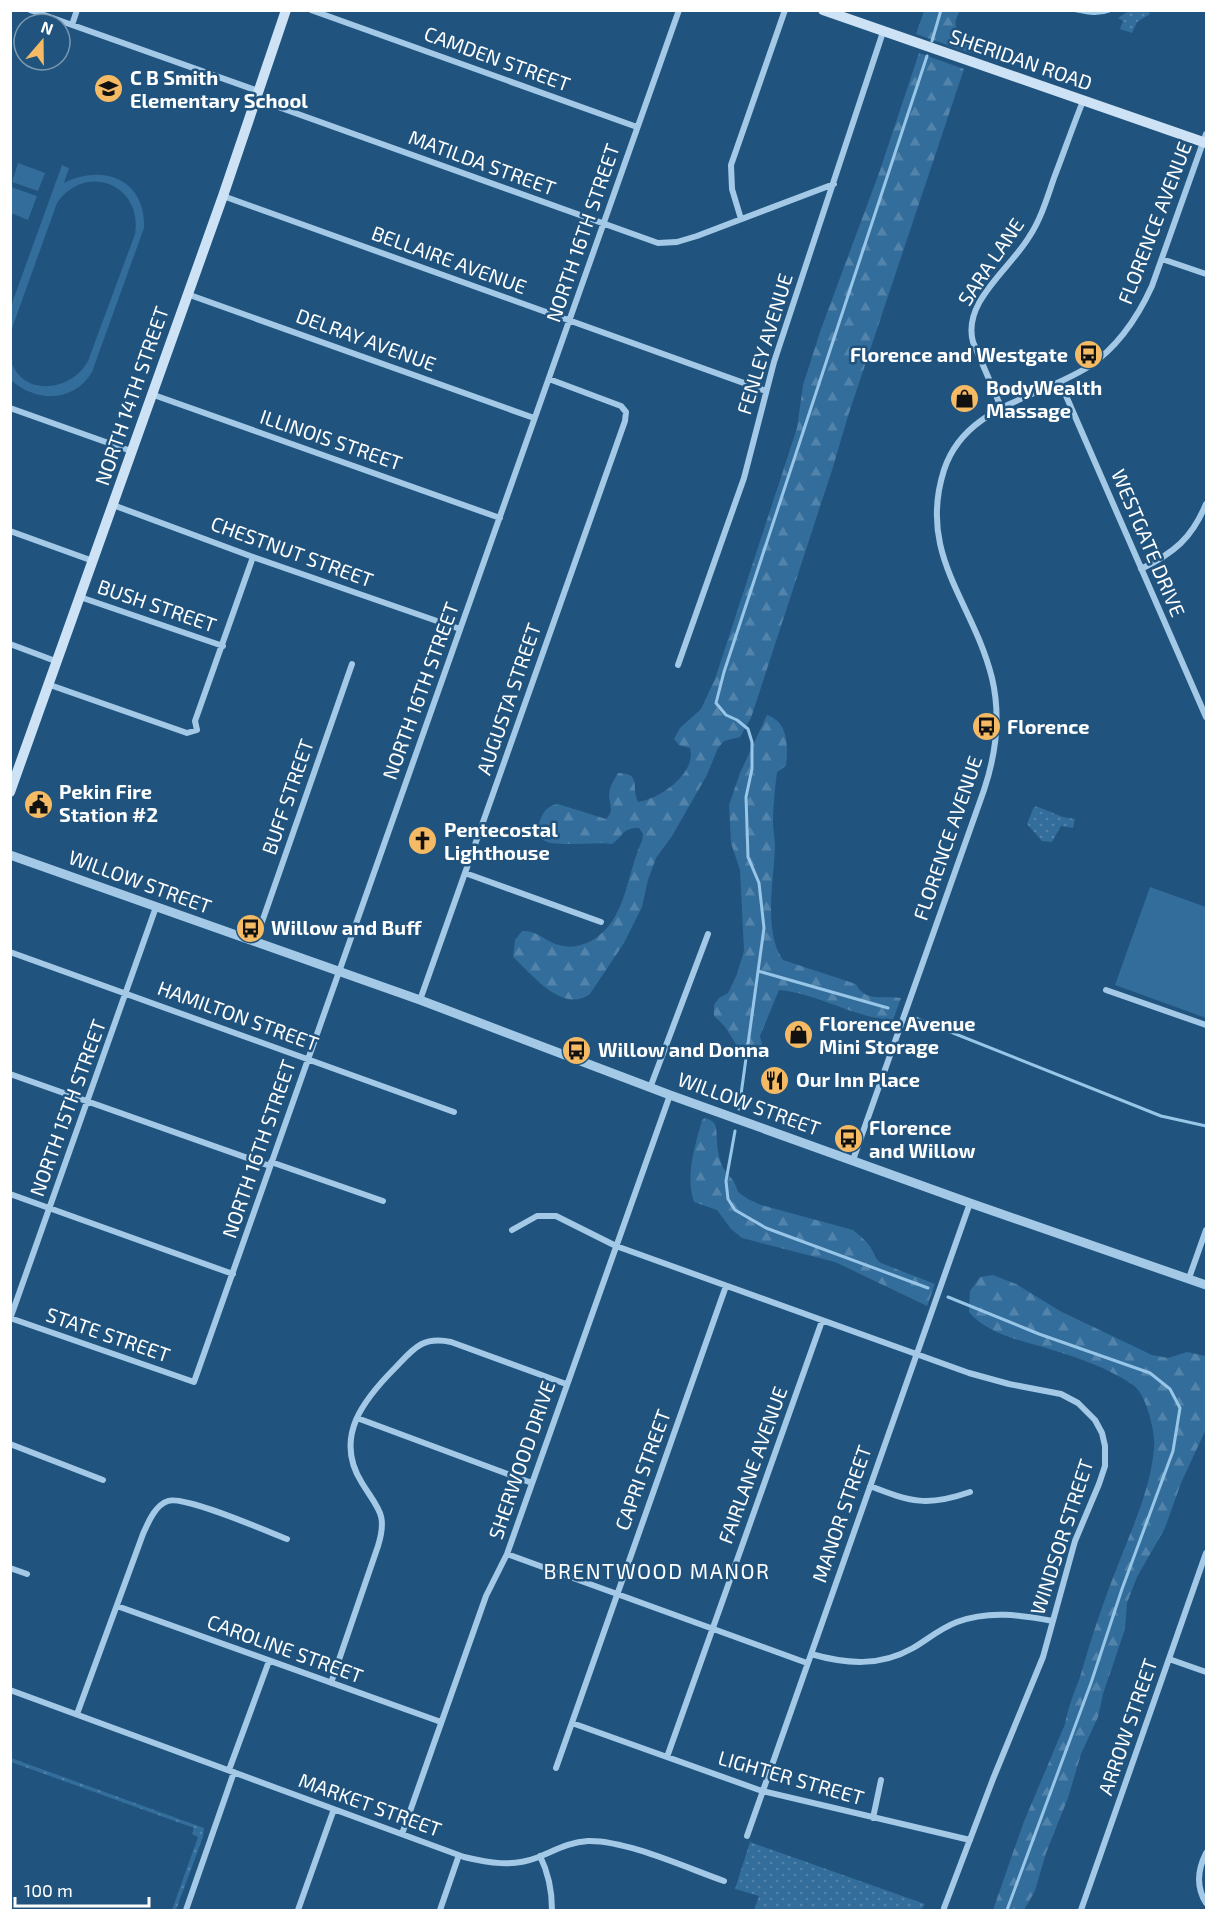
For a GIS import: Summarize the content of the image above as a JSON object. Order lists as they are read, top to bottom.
{
  "streets": {
    "main road": ["SHERIDAN ROAD", "NORTH 14TH STREET"],
    "street": [
      "CAMDEN STREET",
      "MATILDA STREET",
      "FLORENCE AVENUE",
      "NORTH 16TH STREET",
      "BELLAIRE AVENUE",
      "SARA LANE",
      "DELRAY AVENUE",
      "FENLEY AVENUE",
      "ILLINOIS STREET",
      "WESTGATE DRIVE",
      "CHESTNUT STREET",
      "BUSH STREET",
      "AUGUSTA STREET",
      "BUFF STREET",
      "WILLOW STREET",
      "HAMILTON STREET",
      "NORTH 15TH STREET",
      "STATE STREET",
      "SHERWOOD DRIVE",
      "FAIRLANE AVENUE",
      "CAPRI STREET",
      "MANOR STREET",
      "WINDSOR STREET",
      "CAROLINE STREET",
      "ARROW STREET",
      "LIGHTER STREET",
      "MARKET STREET"
    ]
  },
  "crossings": [
    ["CAMDEN STREET", "NORTH 16TH STREET"],
    ["SHERIDAN ROAD", "FLORENCE AVENUE"],
    ["SHERIDAN ROAD", "SARA LANE"],
    ["SHERIDAN ROAD", "FENLEY AVENUE"],
    ["MATILDA STREET", "NORTH 16TH STREET"],
    ["MATILDA STREET", "FENLEY AVENUE"],
    ["MATILDA STREET", "NORTH 14TH STREET"],
    ["FLORENCE AVENUE", "SARA LANE"],
    ["FLORENCE AVENUE", "WESTGATE DRIVE"],
    ["FLORENCE AVENUE", "WILLOW STREET"],
    ["NORTH 16TH STREET", "BELLAIRE AVENUE"],
    ["NORTH 16TH STREET", "DELRAY AVENUE"],
    ["NORTH 16TH STREET", "ILLINOIS STREET"],
    ["NORTH 16TH STREET", "CHESTNUT STREET"],
    ["NORTH 16TH STREET", "AUGUSTA STREET"],
    ["NORTH 16TH STREET", "WILLOW STREET"],
    ["NORTH 16TH STREET", "HAMILTON STREET"],
    ["NORTH 16TH STREET", "STATE STREET"],
    ["BELLAIRE AVENUE", "FENLEY AVENUE"],
    ["BELLAIRE AVENUE", "NORTH 14TH STREET"],
    ["DELRAY AVENUE", "NORTH 14TH STREET"],
    ["NORTH 14TH STREET", "ILLINOIS STREET"],
    ["NORTH 14TH STREET", "CHESTNUT STREET"],
    ["NORTH 14TH STREET", "BUSH STREET"],
    ["AUGUSTA STREET", "WILLOW STREET"],
    ["BUFF STREET", "WILLOW STREET"],
    ["WILLOW STREET", "NORTH 15TH STREET"],
    ["WILLOW STREET", "SHERWOOD DRIVE"],
    ["WILLOW STREET", "MANOR STREET"],
    ["HAMILTON STREET", "NORTH 15TH STREET"],
    ["NORTH 15TH STREET", "STATE STREET"],
    ["SHERWOOD DRIVE", "WINDSOR STREET"],
    ["SHERWOOD DRIVE", "CAROLINE STREET"],
    ["SHERWOOD DRIVE", "MARKET STREET"],
    ["FAIRLANE AVENUE", "WINDSOR STREET"],
    ["FAIRLANE AVENUE", "LIGHTER STREET"],
    ["CAPRI STREET", "WINDSOR STREET"],
    ["CAPRI STREET", "LIGHTER STREET"],
    ["MANOR STREET", "WINDSOR STREET"],
    ["MANOR STREET", "LIGHTER STREET"],
    ["WINDSOR STREET", "LIGHTER STREET"]
  ],
  "districts": ["BRENTWOOD MANOR"],
  "places": {
    "school or university": ["C B Smith Elementary School"],
    "bus stop": [
      "Florence and Westgate",
      "Florence",
      "Willow and Buff",
      "Willow and Donna",
      "Florence and Willow"
    ],
    "shop": ["BodyWealth Massage", "Florence Avenue Mini Storage"],
    "public building": ["Pekin Fire Station #2"],
    "church": ["Pentecostal Lighthouse"],
    "restaurant": ["Our Inn Place"]
  },
  "scale_bar": "100 m",
  "north": "top"
}
